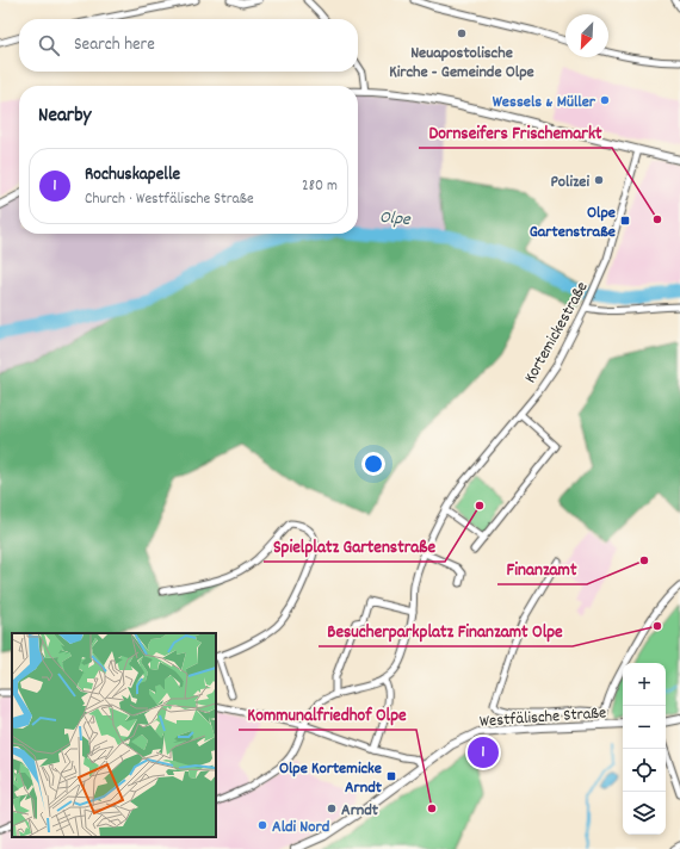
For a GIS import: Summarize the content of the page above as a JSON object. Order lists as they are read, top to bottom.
{
  "streets": {
    "street": ["Kortemickestraße", "Westfälische Straße"]
  },
  "water": ["Olpe"],
  "places": {
    "other": [
      "Neuapostolische Kirche - Gemeinde Olpe",
      "Wessels & Müller",
      "Polizei",
      "Dornseifers Frischemarkt",
      "Spielplatz Gartenstraße",
      "Finanzamt",
      "Besucherparkplatz Finanzamt Olpe",
      "Arndt",
      "Kommunalfriedhof Olpe",
      "Aldi Nord"
    ],
    "transit": ["Olpe Gartenstraße", "Olpe Kortemicke Arndt"]
  },
  "north": "bottom left",
  "page": {
    "search": "Search here",
    "heading": "Nearby",
    "list": [
      {
        "mark": "1",
        "name": "Rochuskapelle",
        "note": "Church · Westfälische Straße",
        "value": "280 m"
      }
    ],
    "map_buttons": ["+", "−"],
    "pins": "1"
  }
}
